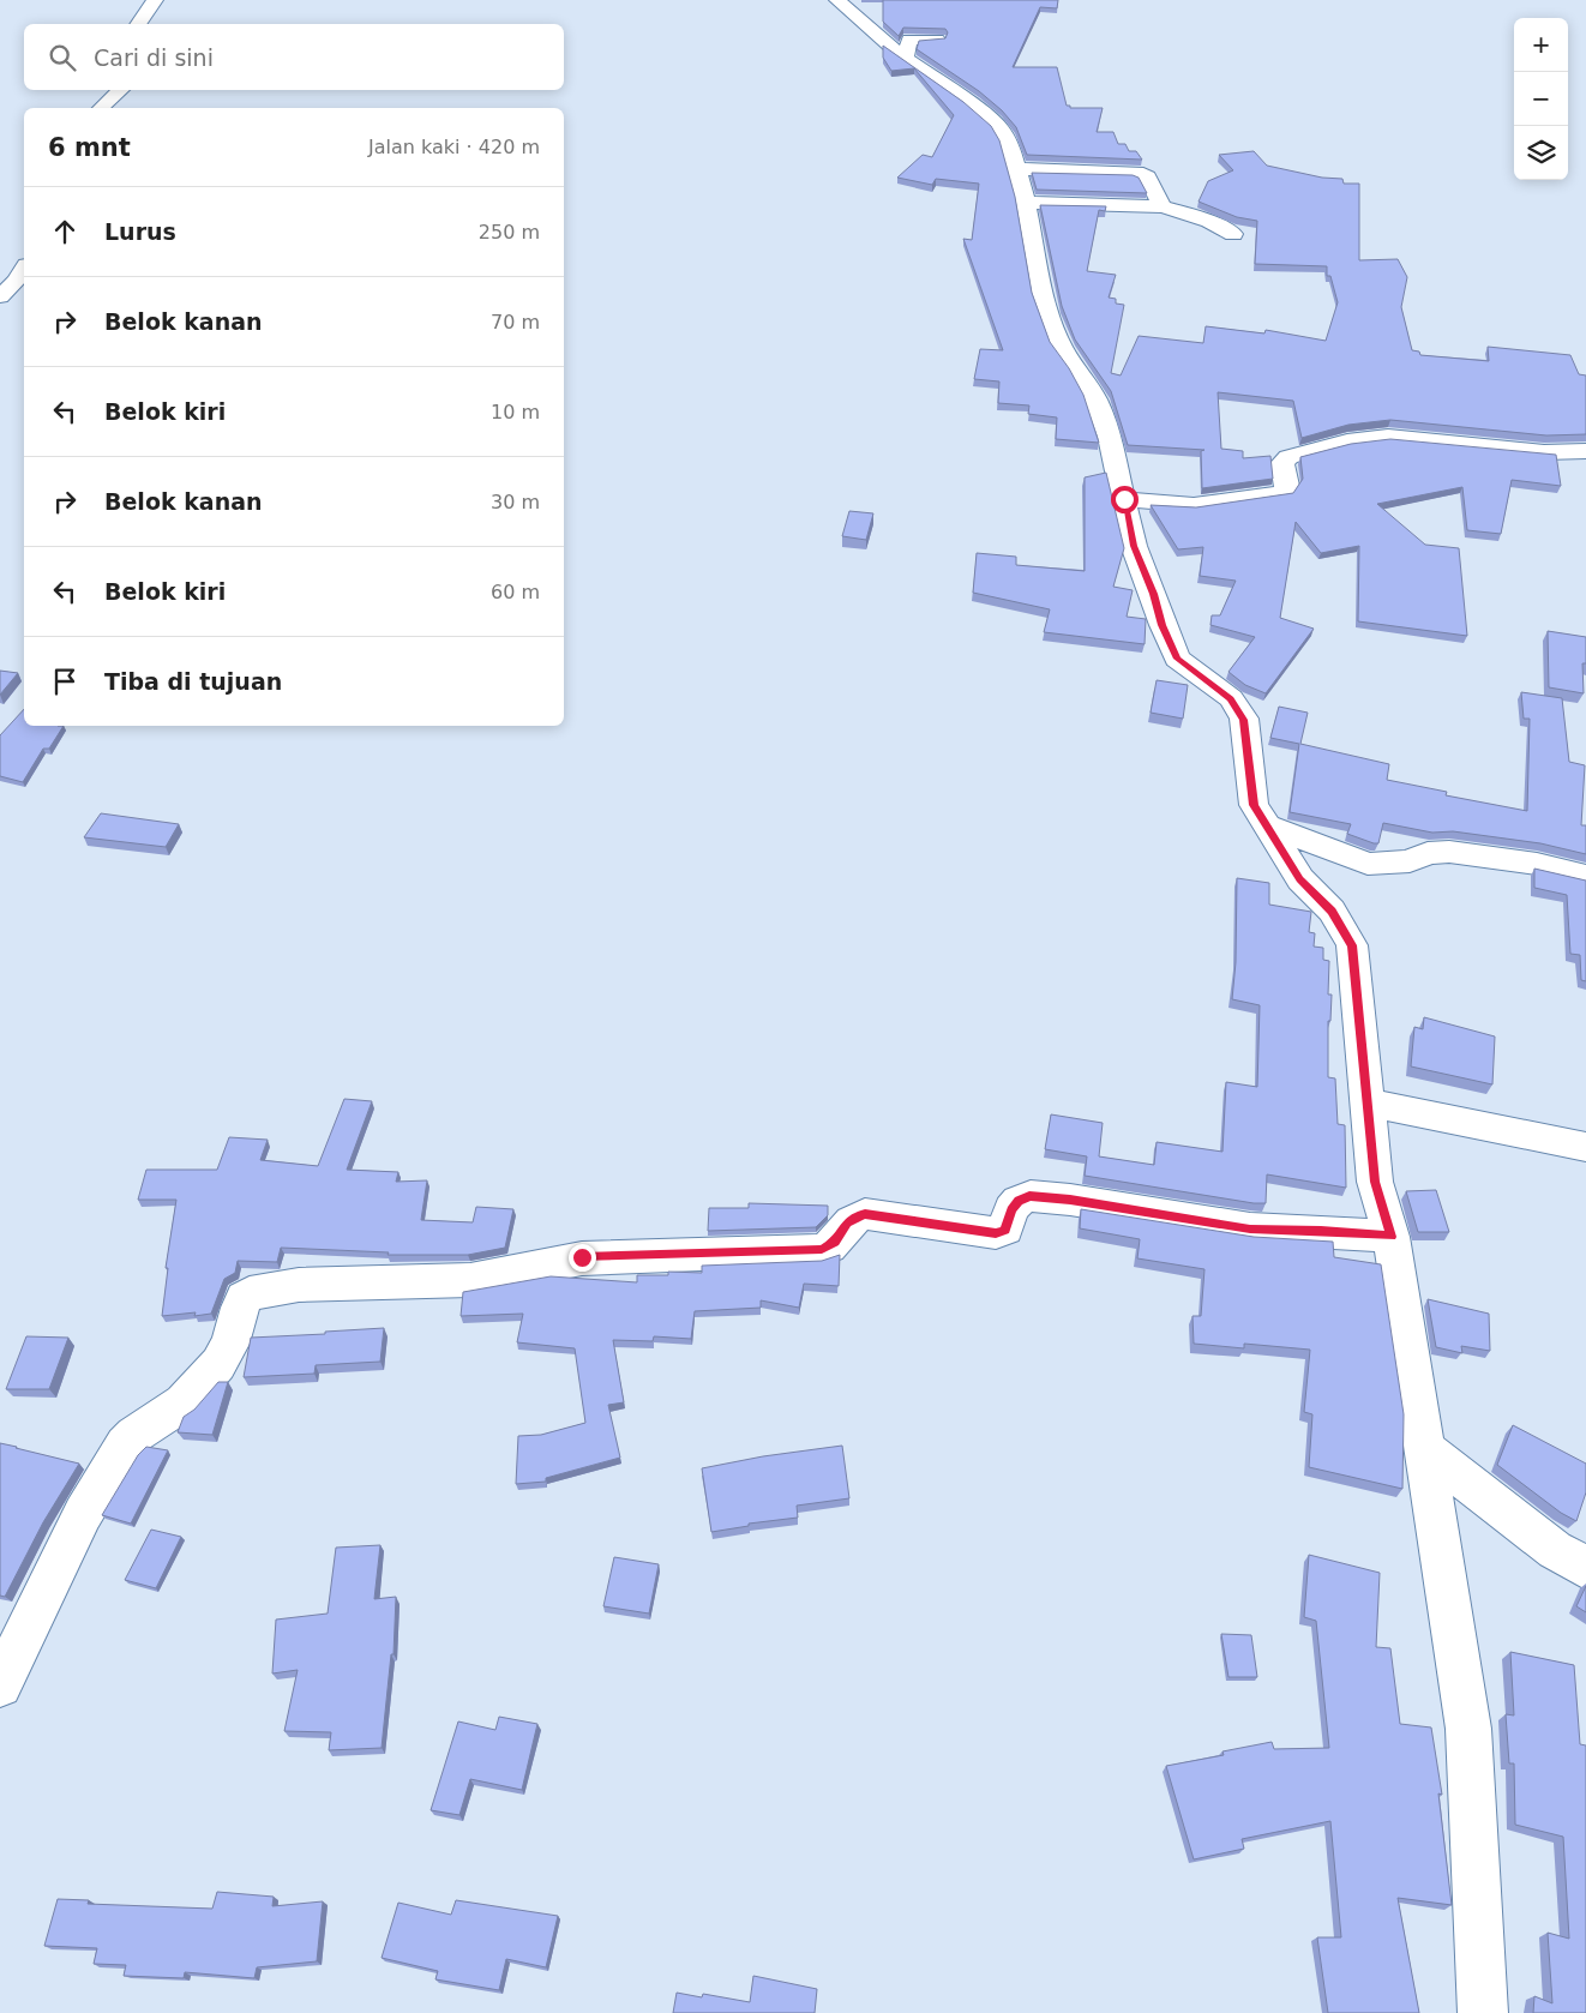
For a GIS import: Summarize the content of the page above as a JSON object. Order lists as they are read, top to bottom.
{
  "page": {
    "map_buttons": ["+", "−"],
    "search": "Cari di sini",
    "heading": ["6 mnt", "Jalan kaki · 420 m"],
    "list": [
      ["Lurus", "250 m"],
      ["Belok kanan", "70 m"],
      ["Belok kiri", "10 m"],
      ["Belok kanan", "30 m"],
      ["Belok kiri", "60 m"],
      "Tiba di tujuan"
    ]
  }
}
